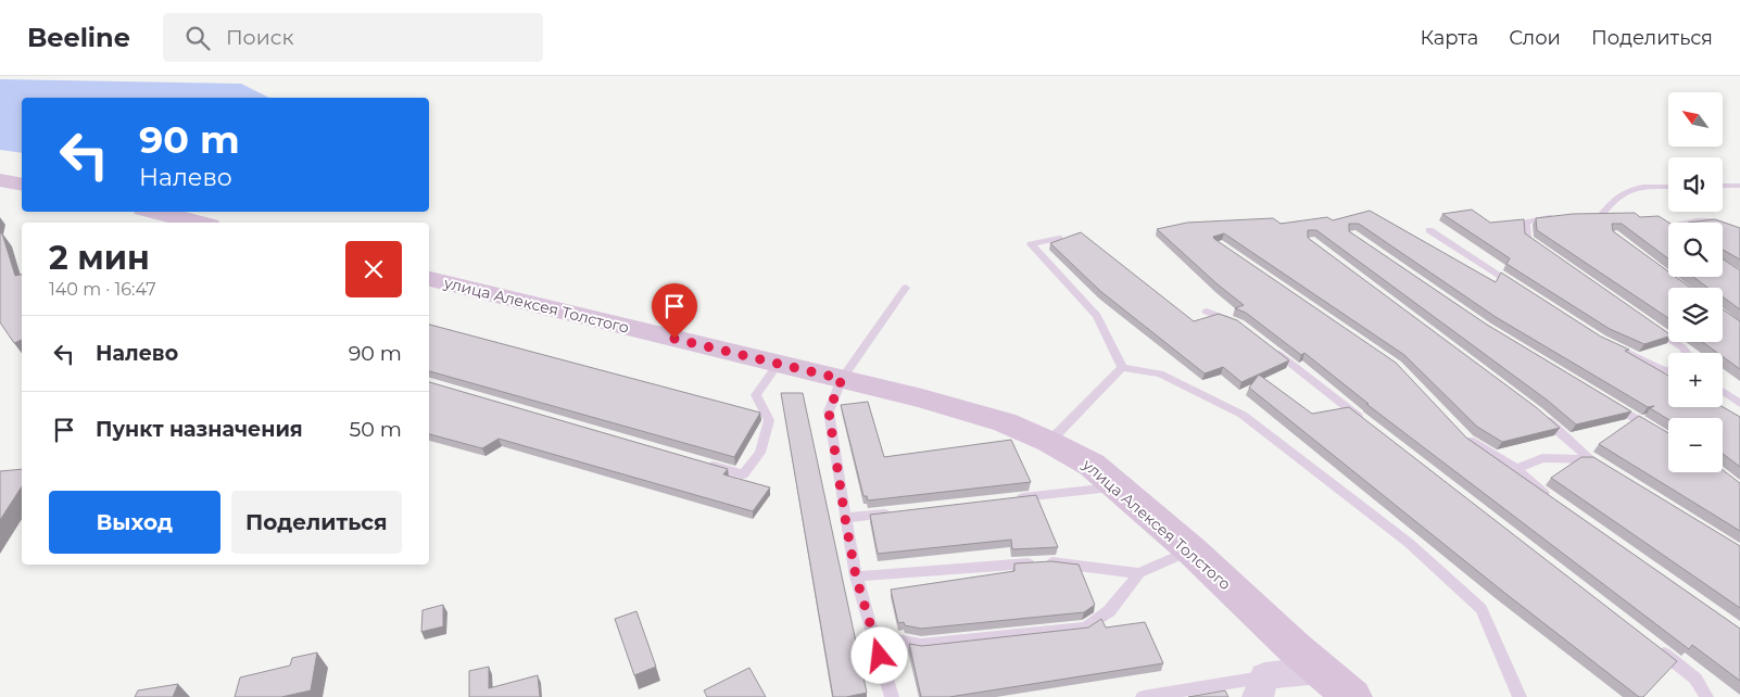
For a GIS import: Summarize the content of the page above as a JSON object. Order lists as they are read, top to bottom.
{
  "streets": {
    "street": ["улица Алексея Толстого"]
  },
  "north": "top left",
  "page": {
    "header": "Beeline",
    "search": "Поиск",
    "nav": ["Карта", "Слои", "Поделиться"],
    "map_buttons": ["+", "−"],
    "turn": ["90 m", "Налево"],
    "heading": ["2 мин", "140 m · 16:47"],
    "list": [
      {
        "name": "Налево",
        "value": "90 m"
      },
      {
        "name": "Пункт назначения",
        "value": "50 m"
      }
    ],
    "buttons": ["Выход", "Поделиться"]
  }
}
